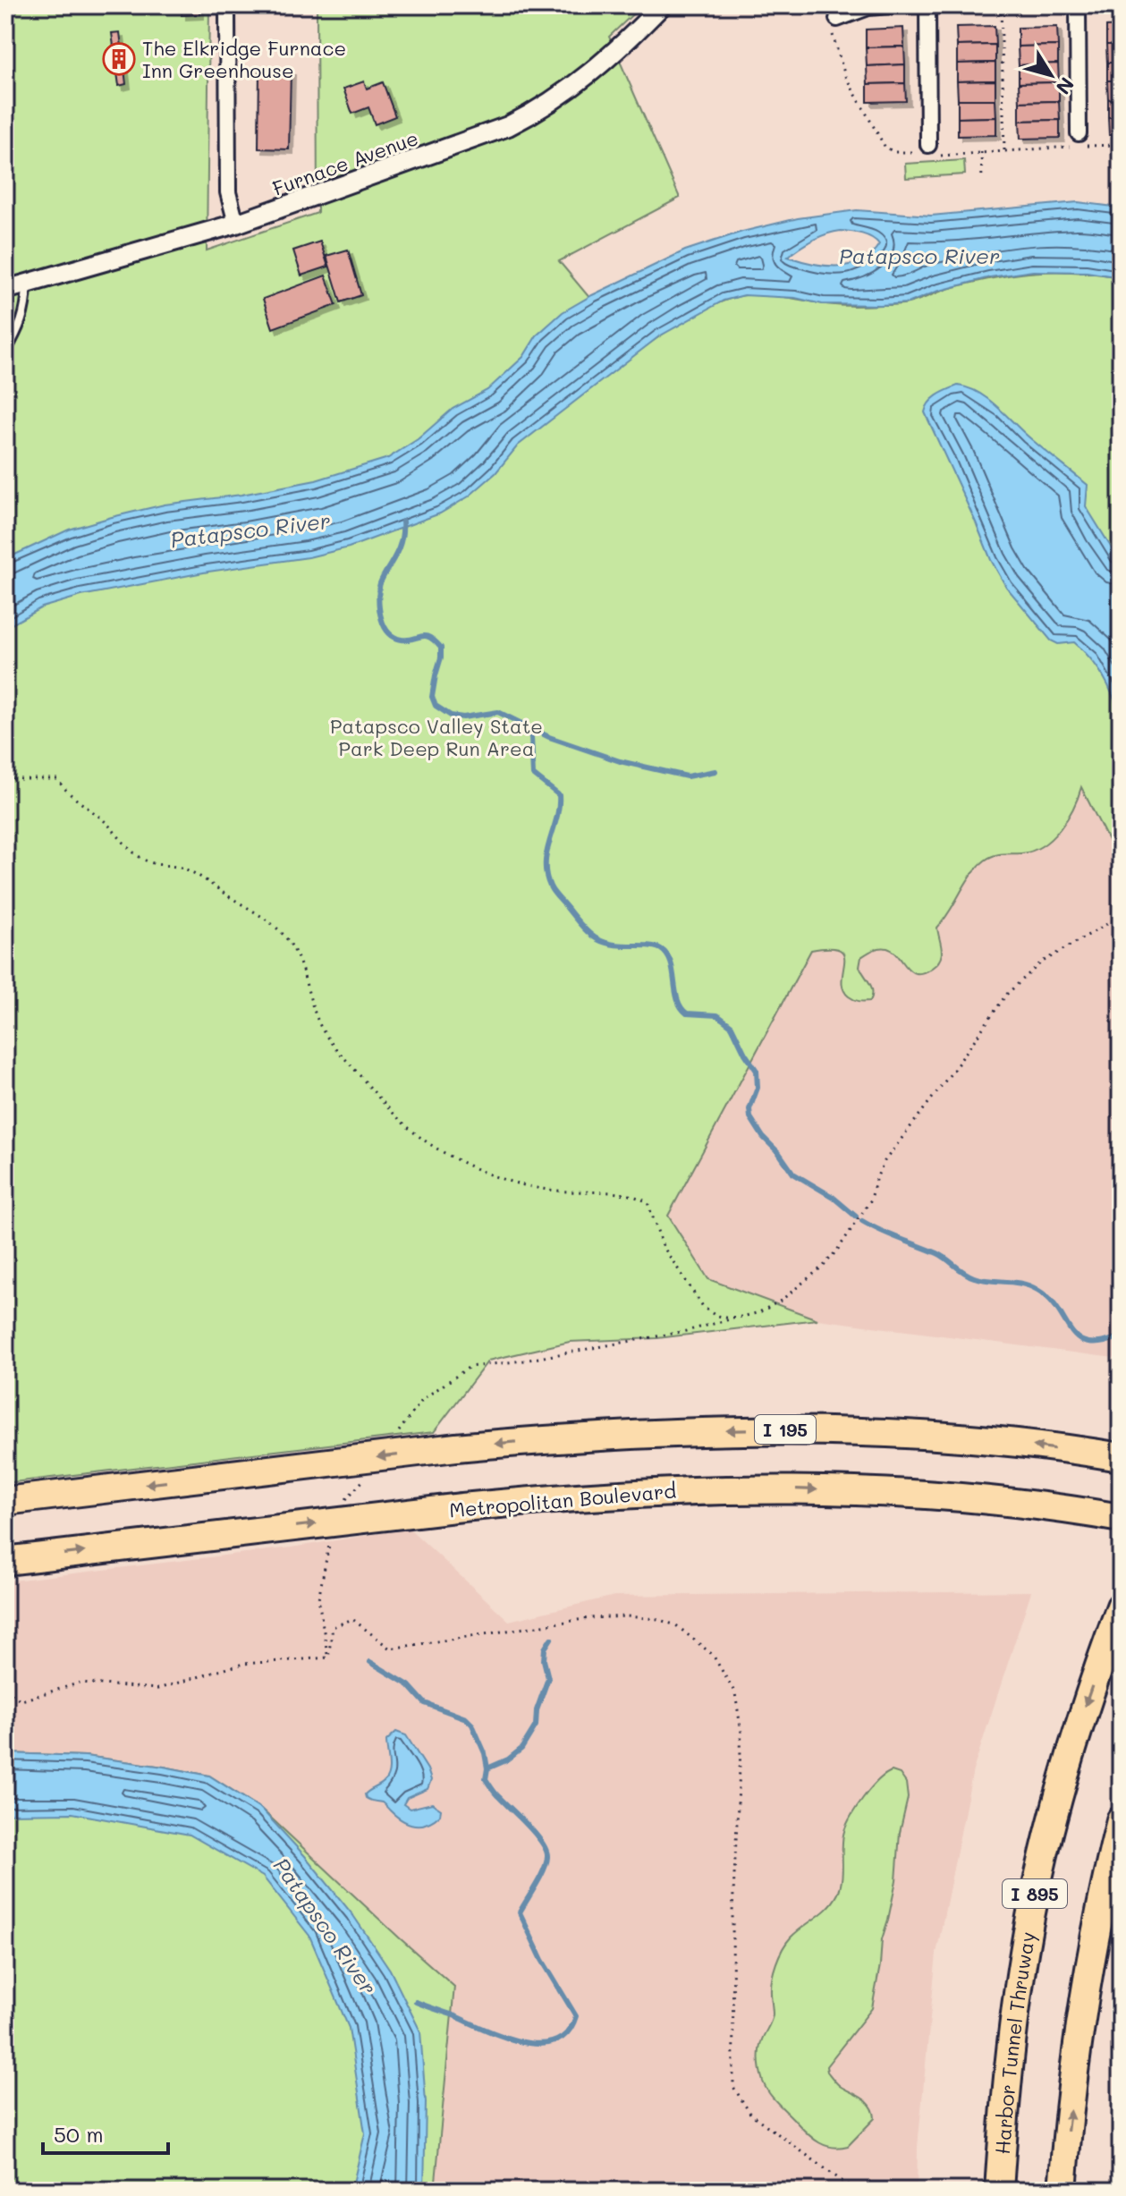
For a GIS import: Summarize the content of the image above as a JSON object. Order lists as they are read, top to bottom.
{
  "streets": {
    "highway": [
      "I 195",
      "Metropolitan Boulevard",
      "I 895",
      "Harbor Tunnel Thruway"
    ],
    "street": ["Furnace Avenue"]
  },
  "water": ["Patapsco River"],
  "parks": ["Patapsco Valley State Park Deep Run Area"],
  "places": {
    "building": ["The Elkridge Furnace Inn Greenhouse"]
  },
  "scale_bar": "50 m",
  "north": "bottom right"
}
